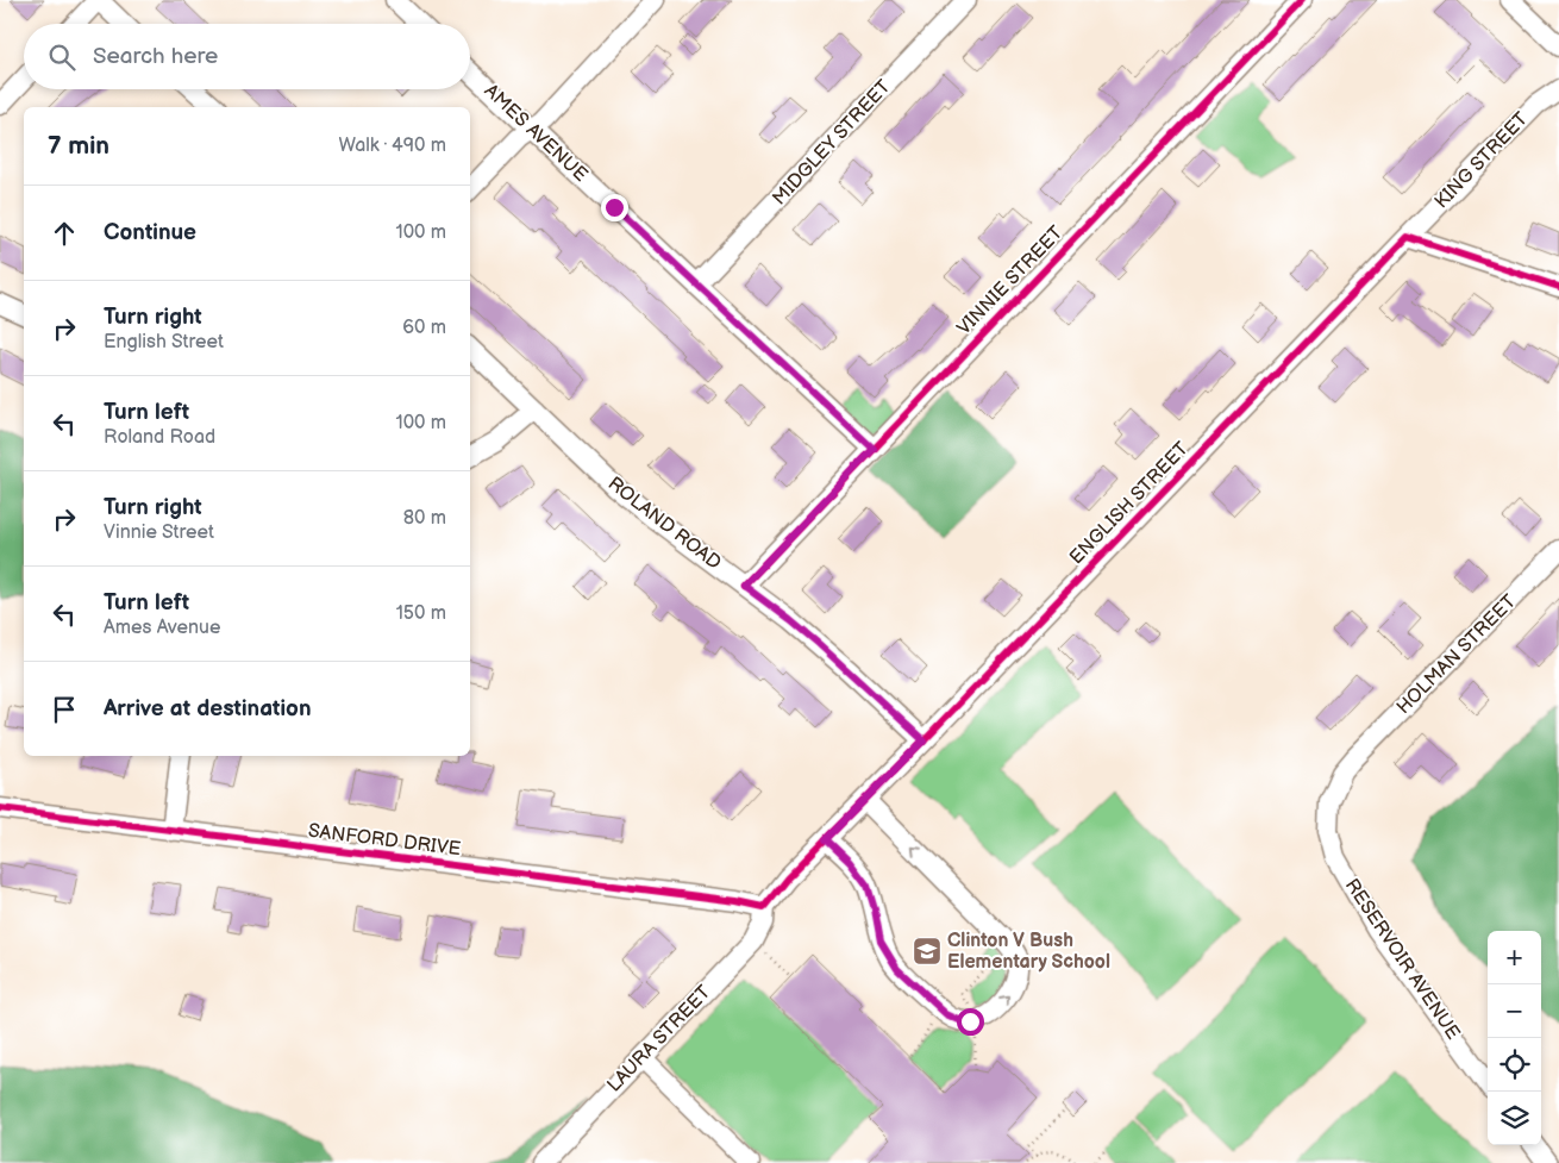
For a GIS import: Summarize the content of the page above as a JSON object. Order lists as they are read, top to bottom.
{
  "streets": {
    "street": [
      "AMES AVENUE",
      "MIDGLEY STREET",
      "KING STREET",
      "VINNIE STREET",
      "ENGLISH STREET",
      "ROLAND ROAD",
      "HOLMAN STREET",
      "SANFORD DRIVE",
      "RESERVOIR AVENUE",
      "LAURA STREET"
    ]
  },
  "crossings": [
    ["AMES AVENUE", "MIDGLEY STREET"],
    ["AMES AVENUE", "VINNIE STREET"],
    ["KING STREET", "ENGLISH STREET"],
    ["VINNIE STREET", "ROLAND ROAD"],
    ["ENGLISH STREET", "ROLAND ROAD"],
    ["ENGLISH STREET", "SANFORD DRIVE"],
    ["ENGLISH STREET", "LAURA STREET"],
    ["HOLMAN STREET", "RESERVOIR AVENUE"],
    ["SANFORD DRIVE", "LAURA STREET"]
  ],
  "places": {
    "school or university": ["Clinton V Bush Elementary School"]
  },
  "page": {
    "search": "Search here",
    "heading": ["7 min", "Walk · 490 m"],
    "list": [
      ["Continue", "100 m"],
      ["Turn right", "English Street", "60 m"],
      ["Turn left", "Roland Road", "100 m"],
      ["Turn right", "Vinnie Street", "80 m"],
      ["Turn left", "Ames Avenue", "150 m"],
      "Arrive at destination"
    ],
    "map_buttons": ["+", "−"]
  }
}
